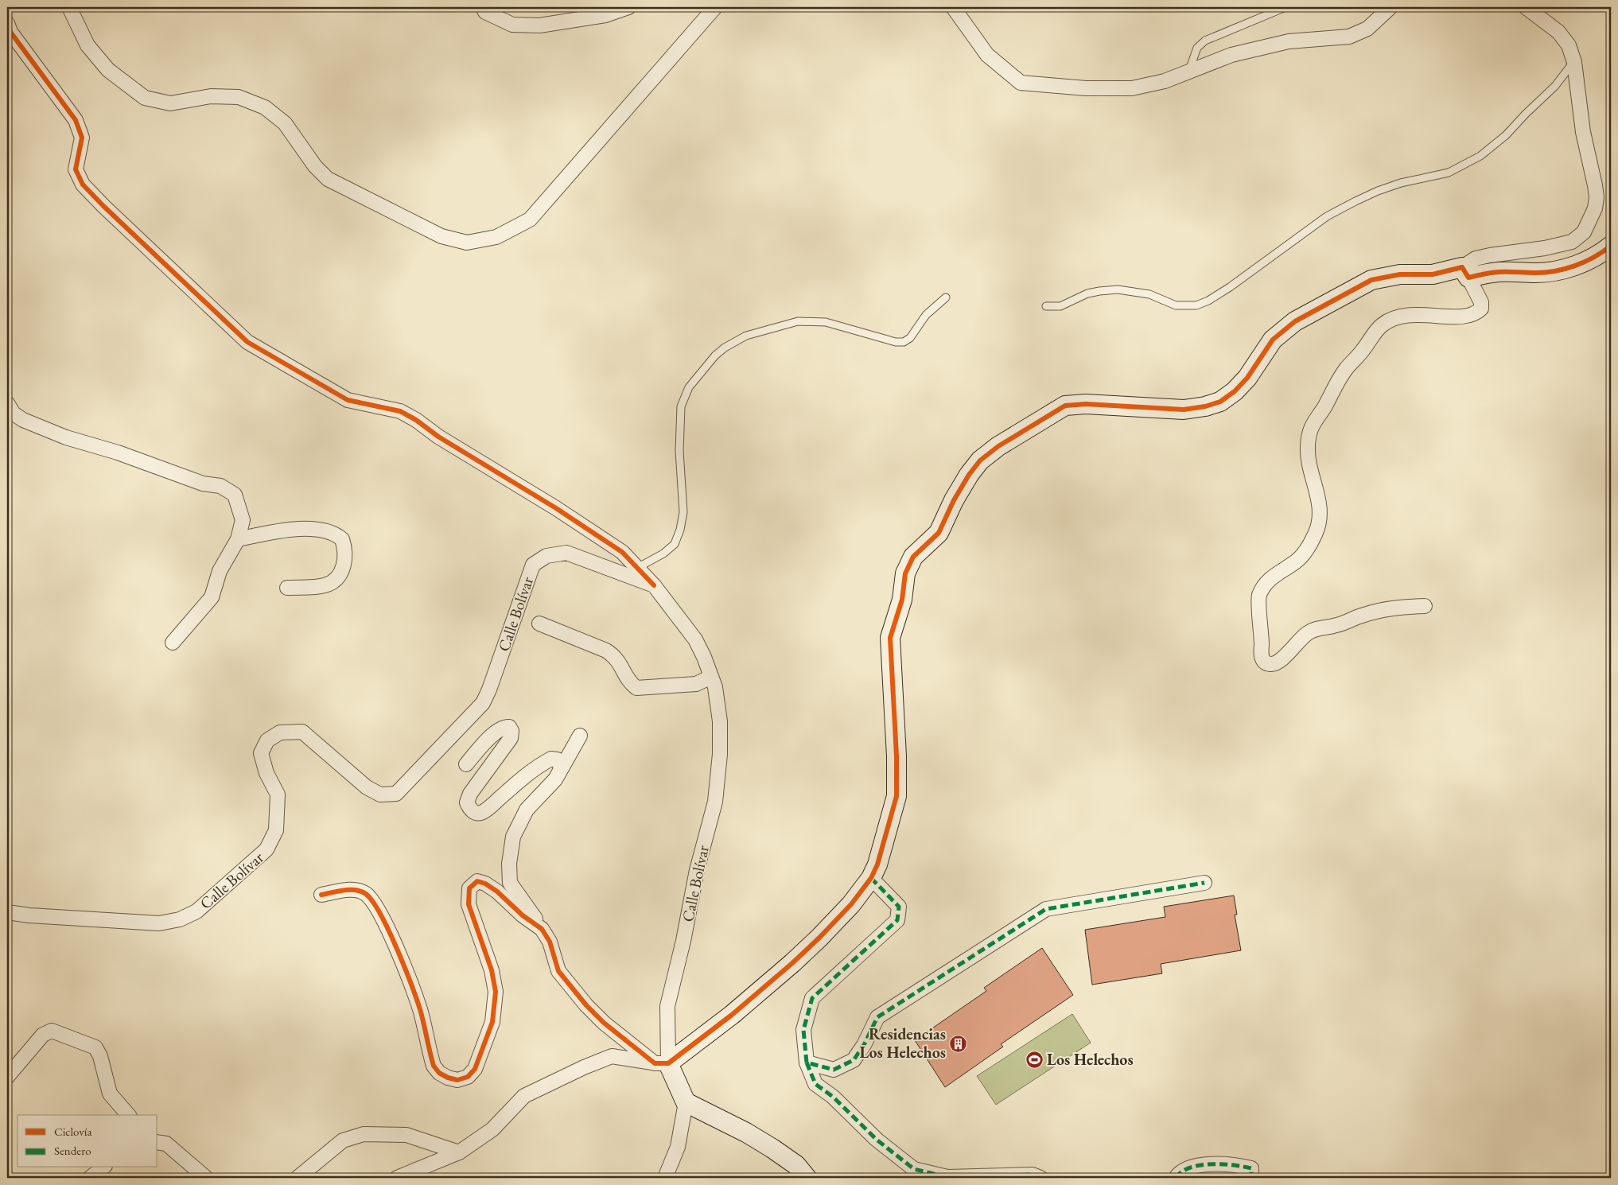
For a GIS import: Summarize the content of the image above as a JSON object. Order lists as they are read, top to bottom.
{
  "streets": {
    "street": ["Calle Bolívar"]
  },
  "places": {
    "building": ["Residencias Los Helechos"],
    "sports": ["Los Helechos"]
  },
  "legend": ["Ciclovía", "Sendero"]
}
